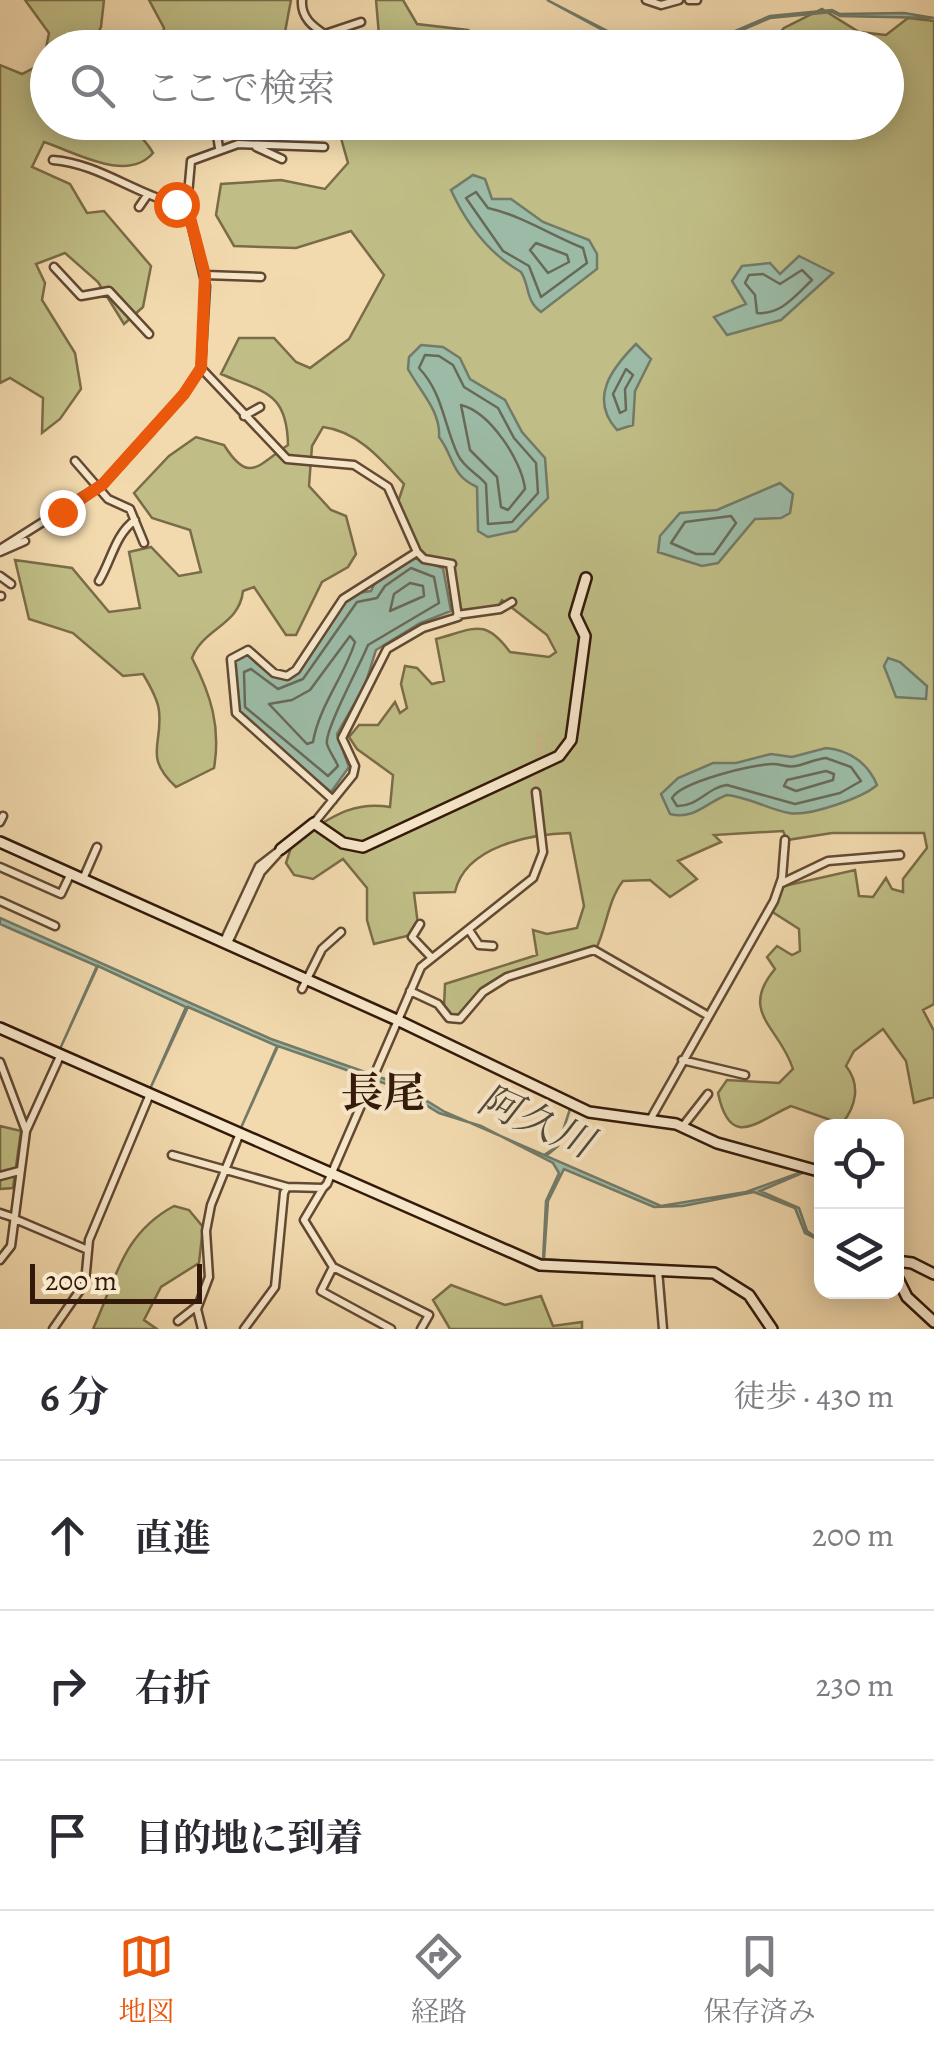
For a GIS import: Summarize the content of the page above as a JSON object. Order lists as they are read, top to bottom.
{
  "districts": ["長尾"],
  "water": ["阿久川"],
  "scale_bar": "200 m",
  "page": {
    "search": "ここで検索",
    "scale": "200 m",
    "heading": ["6 分", "徒歩 · 430 m"],
    "list": [
      ["直進", "200 m"],
      ["右折", "230 m"],
      "目的地に到着"
    ],
    "nav": ["地図", "経路", "保存済み"]
  }
}
